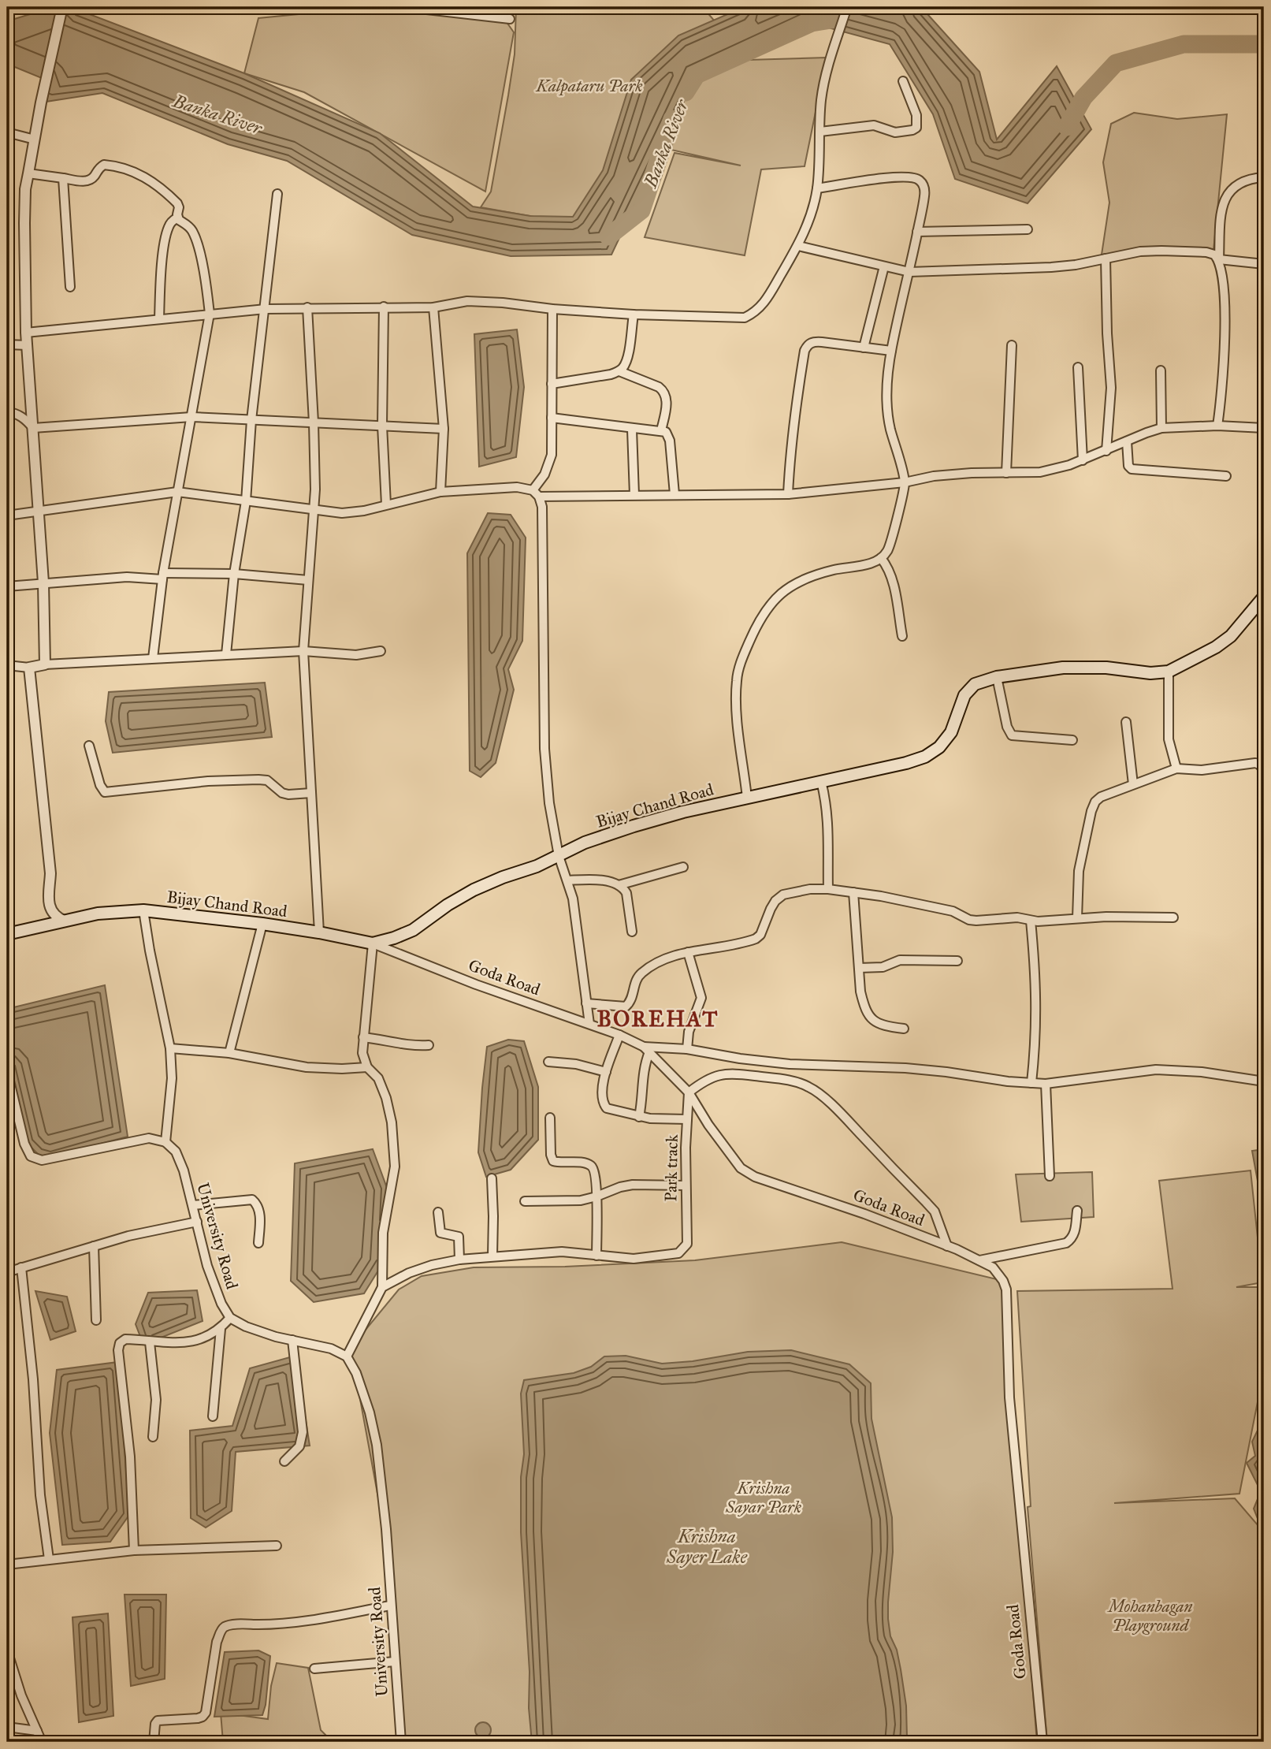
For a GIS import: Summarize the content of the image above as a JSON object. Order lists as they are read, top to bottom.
{
  "streets": {
    "main road": ["Bijay Chand Road"],
    "street": ["Goda Road", "Park track", "University Road"]
  },
  "crossings": [
    ["Bijay Chand Road", "Goda Road"],
    ["Goda Road", "Park track"]
  ],
  "districts": ["BOREHAT"],
  "water": ["Banka River", "Krishna Sayer Lake"],
  "parks": ["Kalpataru Park", "Krishna Sayar Park", "Mohanbagan Playground"]
}
